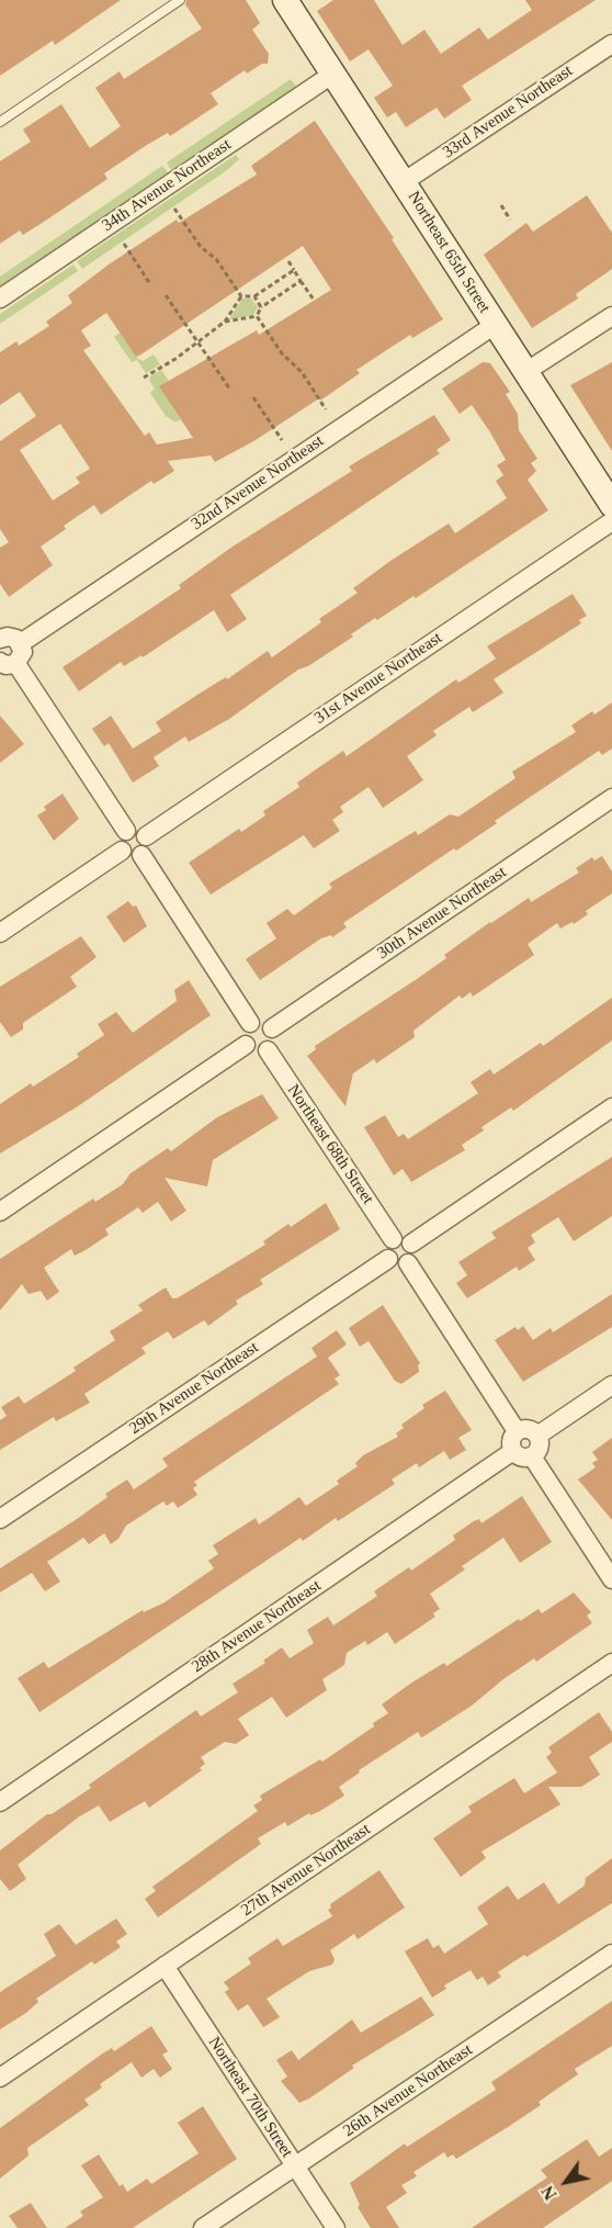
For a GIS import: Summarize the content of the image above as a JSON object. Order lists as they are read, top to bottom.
{
  "streets": {
    "main road": ["Northeast 65th Street"],
    "street": [
      "33rd Avenue Northeast",
      "34th Avenue Northeast",
      "32nd Avenue Northeast",
      "31st Avenue Northeast",
      "30th Avenue Northeast",
      "Northeast 68th Street",
      "29th Avenue Northeast",
      "28th Avenue Northeast",
      "27th Avenue Northeast",
      "26th Avenue Northeast",
      "Northeast 70th Street"
    ]
  },
  "crossings": [
    ["33rd Avenue Northeast", "Northeast 65th Street"],
    ["34th Avenue Northeast", "Northeast 65th Street"],
    ["Northeast 65th Street", "32nd Avenue Northeast"],
    ["30th Avenue Northeast", "Northeast 68th Street"],
    ["Northeast 68th Street", "29th Avenue Northeast"],
    ["27th Avenue Northeast", "Northeast 70th Street"],
    ["26th Avenue Northeast", "Northeast 70th Street"]
  ],
  "north": "bottom left"
}
